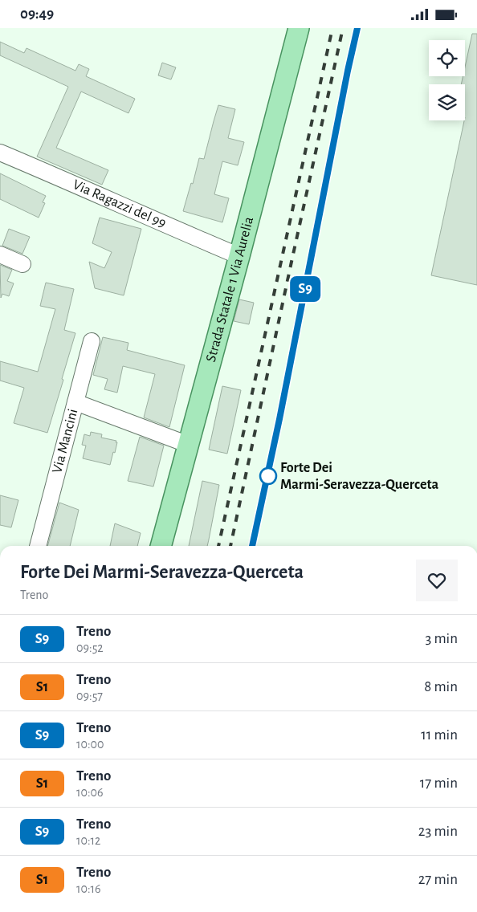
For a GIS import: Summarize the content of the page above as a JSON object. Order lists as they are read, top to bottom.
{
  "streets": {
    "main road": ["Strada Statale 1 Via Aurelia"],
    "street": ["Via Ragazzi del 99", "Via Mancini"]
  },
  "crossings": [
    ["Via Ragazzi del 99", "Strada Statale 1 Via Aurelia"],
    ["Strada Statale 1 Via Aurelia", "Via Mancini"]
  ],
  "places": ["Forte Dei Marmi-Seravezza-Querceta"],
  "page": {
    "status": "09:49",
    "on_map": "S9",
    "heading": ["Forte Dei Marmi-Seravezza-Querceta", "Treno"],
    "list": [
      {
        "mark": "S9",
        "name": "Treno",
        "note": "09:52",
        "value": "3 min"
      },
      {
        "mark": "S1",
        "name": "Treno",
        "note": "09:57",
        "value": "8 min"
      },
      {
        "mark": "S9",
        "name": "Treno",
        "note": "10:00",
        "value": "11 min"
      },
      {
        "mark": "S1",
        "name": "Treno",
        "note": "10:06",
        "value": "17 min"
      },
      {
        "mark": "S9",
        "name": "Treno",
        "note": "10:12",
        "value": "23 min"
      },
      {
        "mark": "S1",
        "name": "Treno",
        "note": "10:16",
        "value": "27 min"
      }
    ]
  }
}
